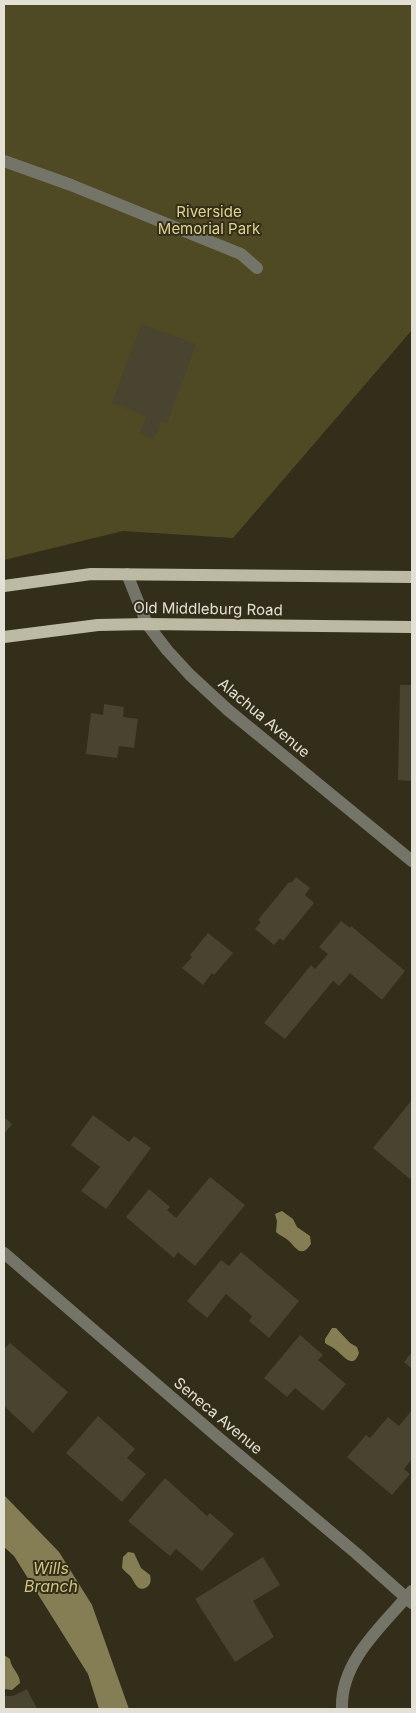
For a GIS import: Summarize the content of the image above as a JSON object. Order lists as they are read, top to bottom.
{
  "streets": {
    "main road": ["Old Middleburg Road"],
    "street": ["Alachua Avenue", "Seneca Avenue"]
  },
  "crossings": [
    ["Old Middleburg Road", "Alachua Avenue"]
  ],
  "water": ["Wills Branch"],
  "parks": ["Riverside Memorial Park"]
}
